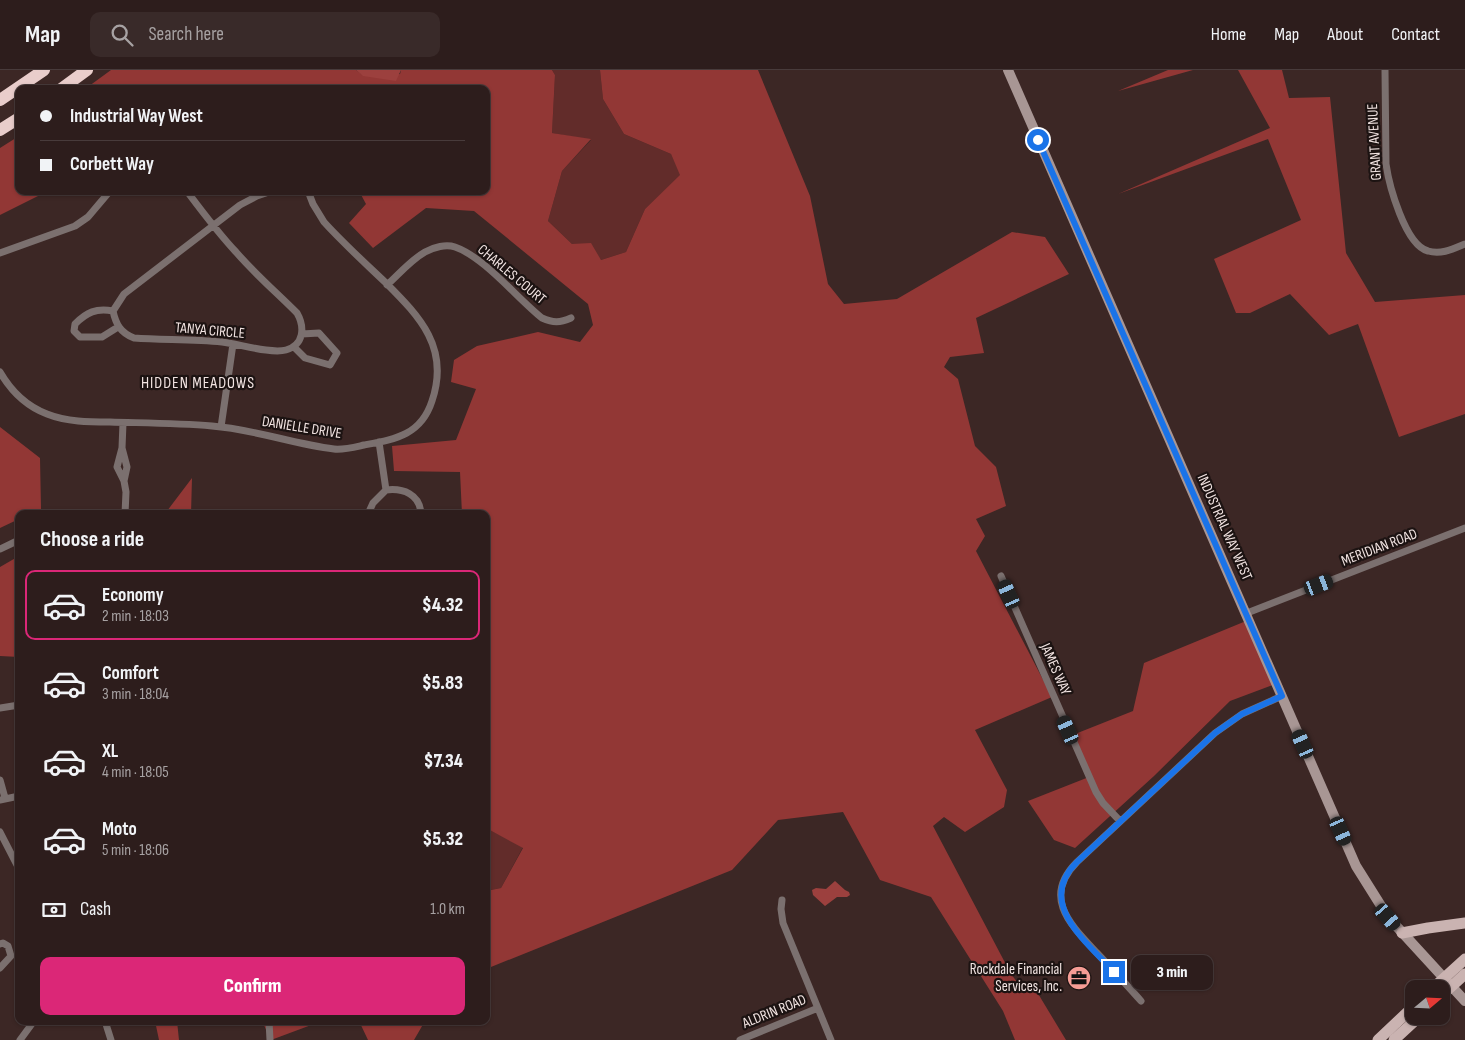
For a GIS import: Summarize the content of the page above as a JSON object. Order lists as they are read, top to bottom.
{
  "streets": {
    "street": [
      "GRANT AVENUE",
      "CHARLES COURT",
      "TANYA CIRCLE",
      "DANIELLE DRIVE",
      "INDUSTRIAL WAY WEST",
      "MERIDIAN ROAD",
      "JAMES WAY",
      "ALDRIN ROAD"
    ]
  },
  "crossings": [
    ["CHARLES COURT", "DANIELLE DRIVE"],
    ["INDUSTRIAL WAY WEST", "MERIDIAN ROAD"]
  ],
  "districts": ["HIDDEN MEADOWS"],
  "places": {
    "office": ["Rockdale Financial Services, Inc."]
  },
  "north": "right",
  "page": {
    "header": "Map",
    "search": "Search here",
    "nav": [
      "Home",
      "Map",
      "About",
      "Contact"
    ],
    "banner": ["Industrial Way West", "Corbett Way"],
    "heading": "Choose a ride",
    "list": [
      {
        "name": "Economy",
        "note": "2 min · 18:03",
        "value": "$4.32"
      },
      {
        "name": "Comfort",
        "note": "3 min · 18:04",
        "value": "$5.83"
      },
      {
        "name": "XL",
        "note": "4 min · 18:05",
        "value": "$7.34"
      },
      {
        "name": "Moto",
        "note": "5 min · 18:06",
        "value": "$5.32"
      }
    ],
    "pay": ["Cash", "1.0 km"],
    "buttons": "Confirm",
    "bubble": "3 min"
  }
}
